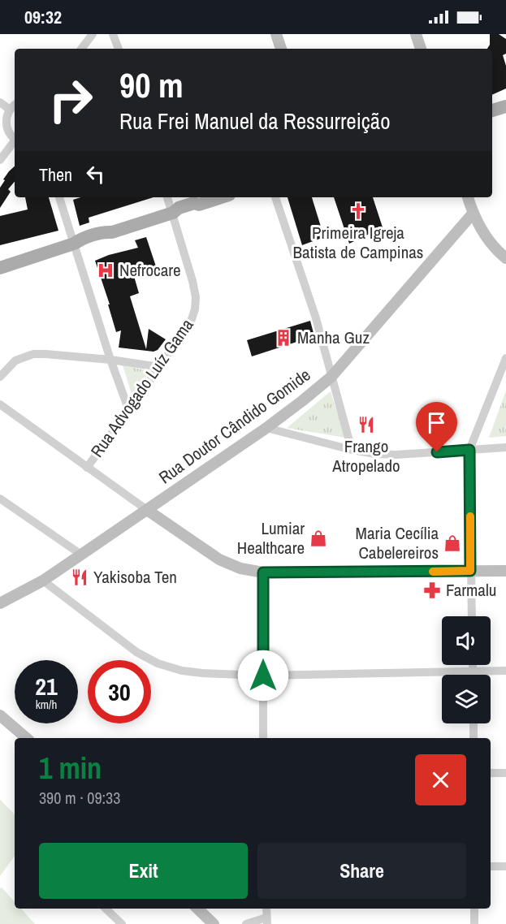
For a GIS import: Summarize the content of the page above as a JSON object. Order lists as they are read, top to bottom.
{
  "streets": {
    "street": ["Rua Advogado Luíz Gama", "Rua Doutor Cândido Gomide"]
  },
  "places": {
    "church": ["Primeira Igreja Batista de Campinas"],
    "hospital": ["Nefrocare"],
    "building": ["Manha Guz"],
    "restaurant": ["Frango Atropelado", "Yakisoba Ten"],
    "shop": ["Lumiar Healthcare", "Maria Cecília Cabelereiros"],
    "pharmacy": ["Farmalu"]
  },
  "page": {
    "status": "09:32",
    "turn": ["90 m", "Rua Frei Manuel da Ressurreição"],
    "then": "Then",
    "speed": "21 km/h",
    "limit": "30",
    "heading": ["1 min", "390 m · 09:33"],
    "buttons": ["Exit", "Share"]
  }
}
